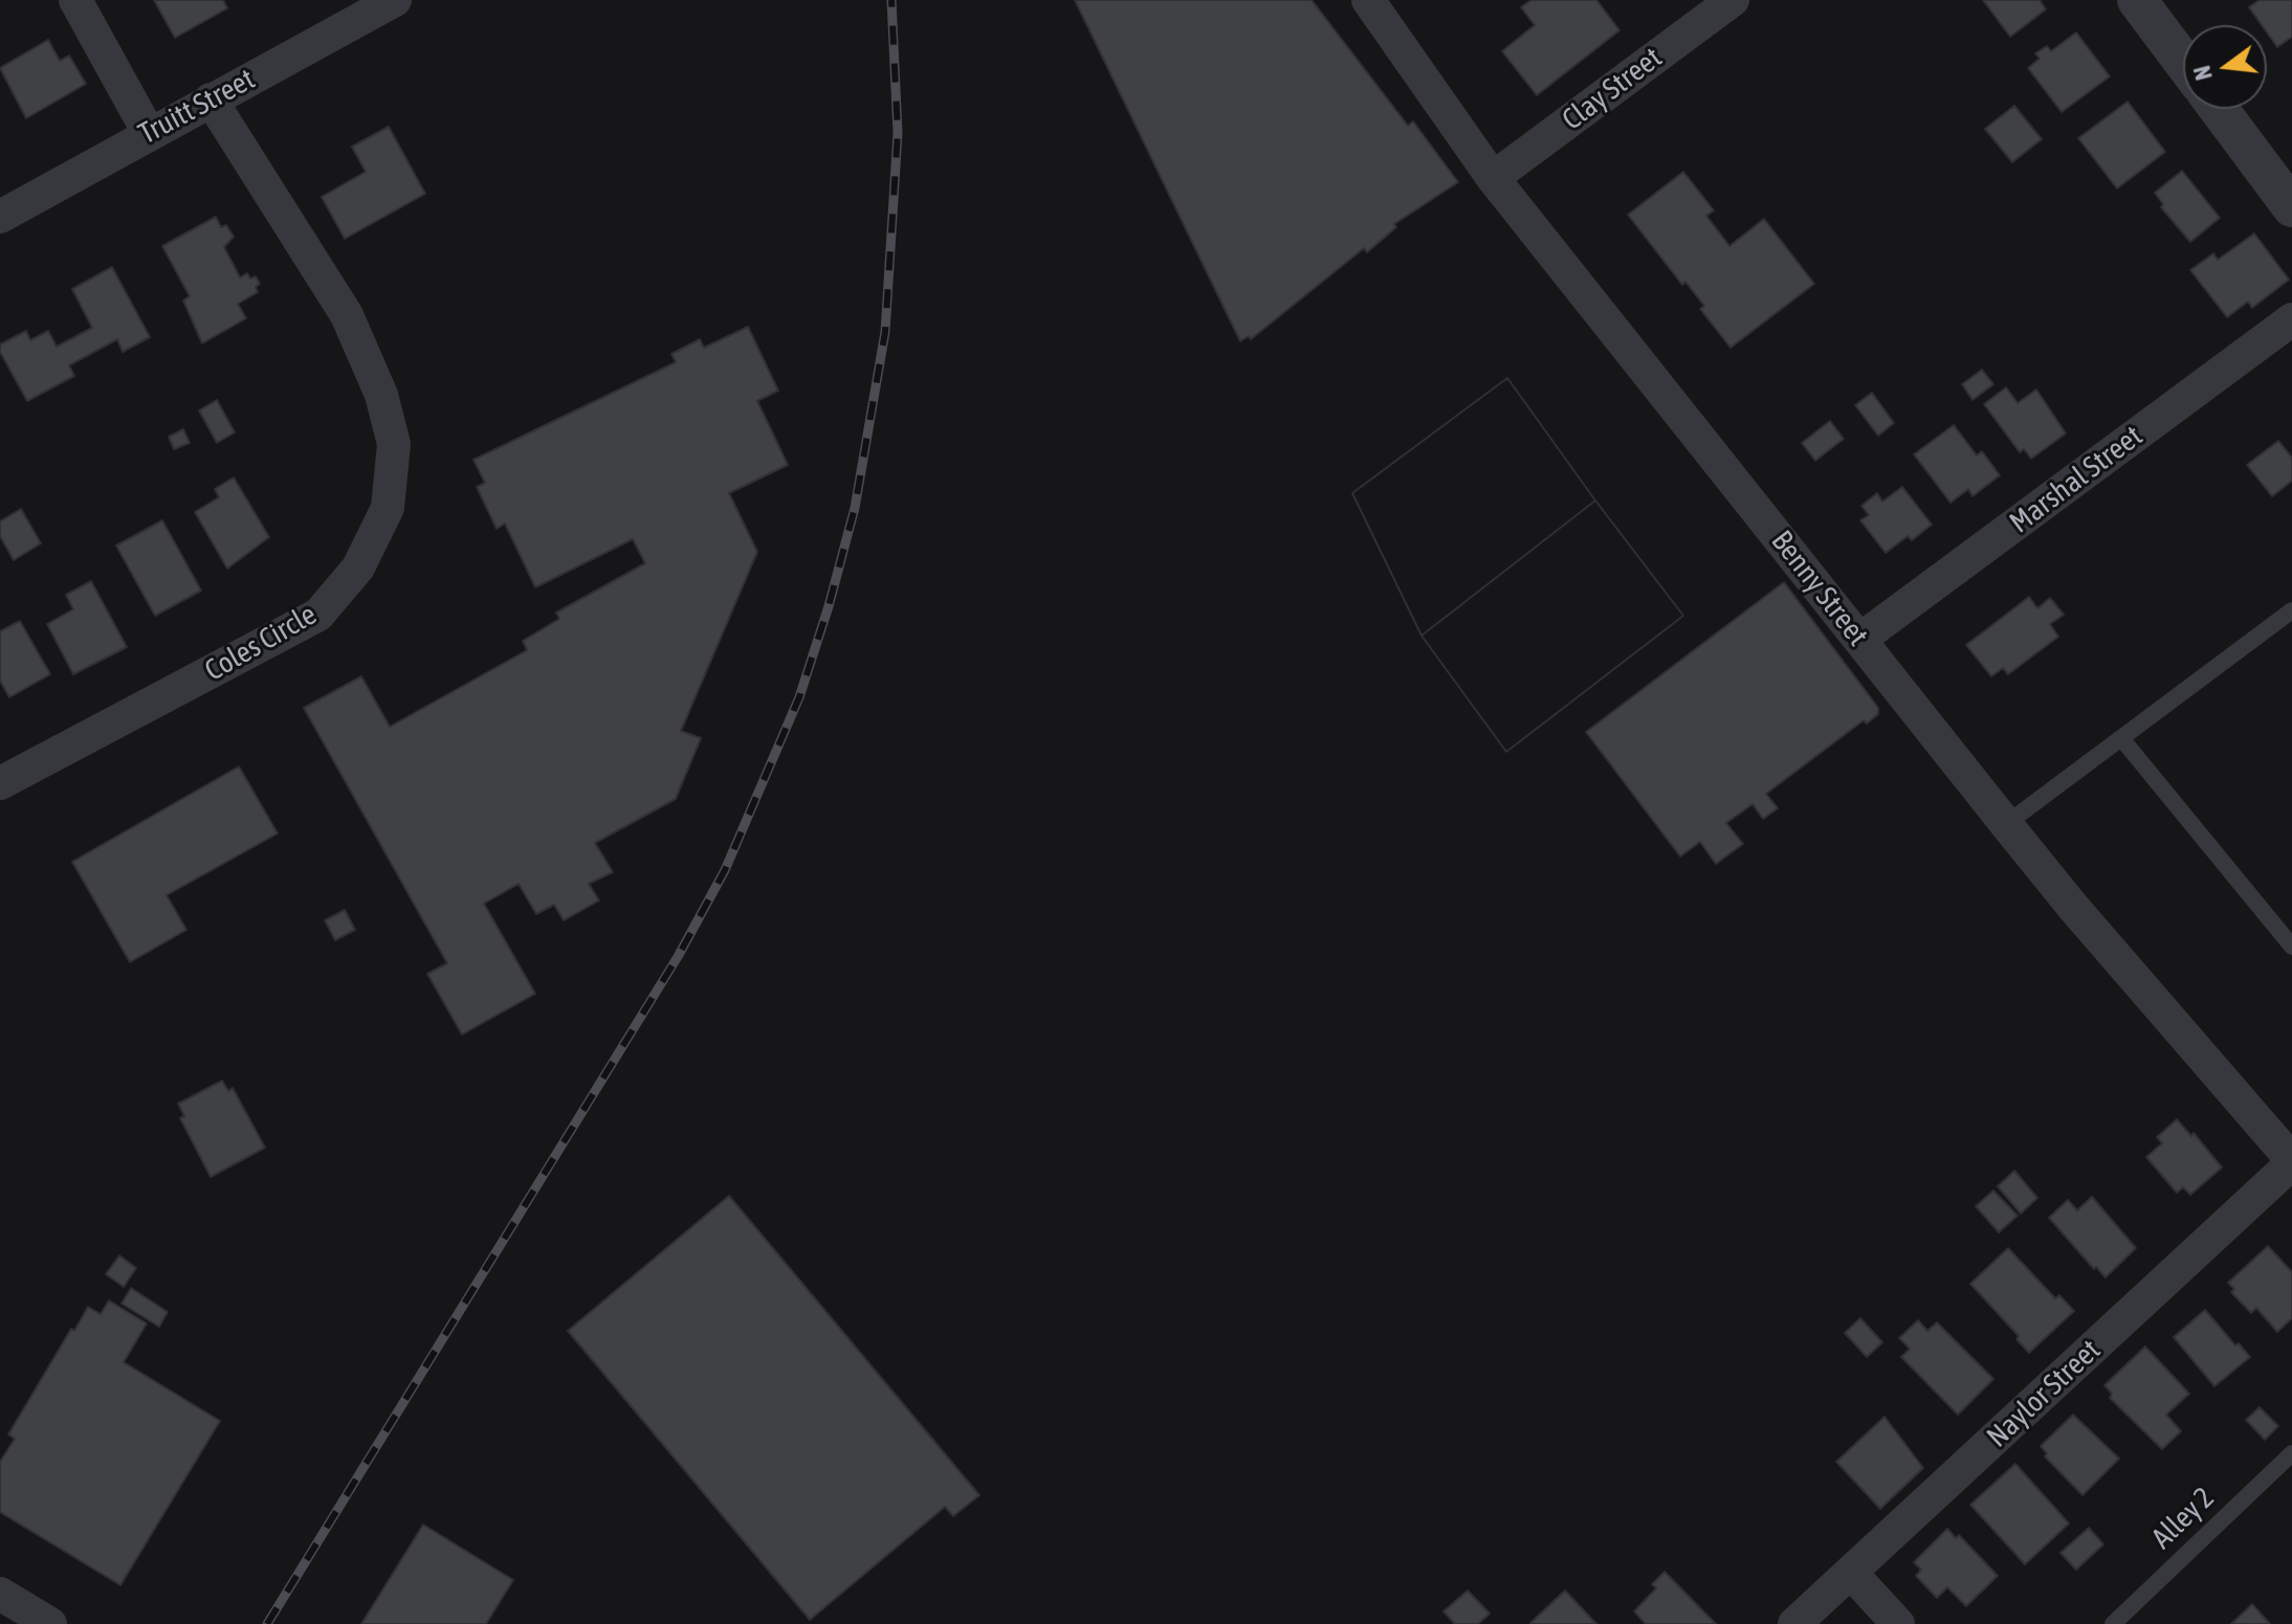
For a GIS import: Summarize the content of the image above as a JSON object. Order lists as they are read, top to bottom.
{
  "streets": {
    "street": [
      "Clay Street",
      "Truitt Street",
      "Marshal Street",
      "Benny Street",
      "Coles Circle",
      "Naylor Street"
    ],
    "lane": ["Alley 2"]
  },
  "crossings": [
    ["Clay Street", "Benny Street"],
    ["Truitt Street", "Coles Circle"],
    ["Marshal Street", "Benny Street"],
    ["Benny Street", "Naylor Street"]
  ],
  "north": "left"
}
